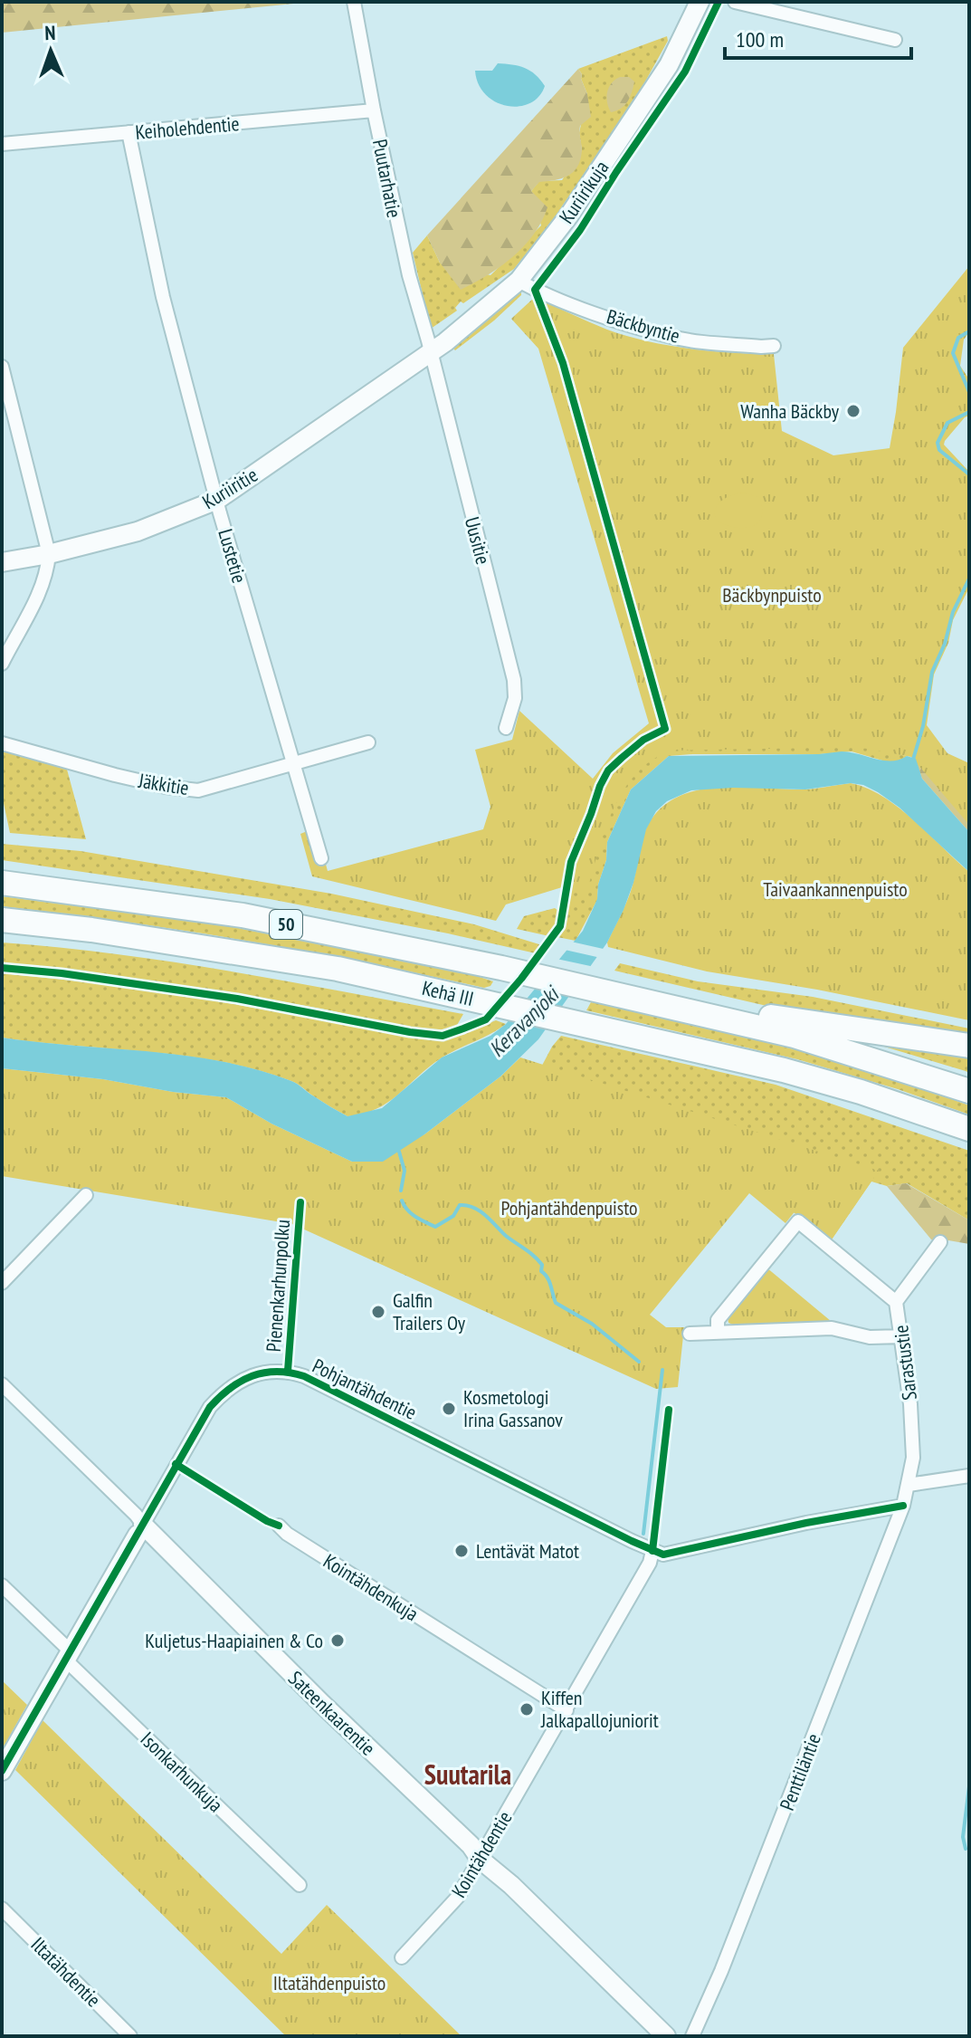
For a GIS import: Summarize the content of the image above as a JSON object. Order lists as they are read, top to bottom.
{
  "streets": {
    "highway": ["50", "Kehä III"],
    "street": [
      "Keiholehdentie",
      "Puutarhatie",
      "Kuriirikuja",
      "Bäckbyntie",
      "Kuriiritie",
      "Uusitie",
      "Lustetie",
      "Jäkkitie",
      "Sarastustie",
      "Pohjantähdentie",
      "Kointähdenkuja",
      "Sateenkaarentie",
      "Isonkarhunkuja",
      "Penttiläntie",
      "Kointähdentie",
      "Iltatähdentie"
    ],
    "cycle path": ["Pienenkarhunpolku"]
  },
  "crossings": [
    ["Keiholehdentie", "Puutarhatie"],
    ["Keiholehdentie", "Lustetie"],
    ["Puutarhatie", "Kuriirikuja"],
    ["Puutarhatie", "Kuriiritie"],
    ["Puutarhatie", "Uusitie"],
    ["Kuriirikuja", "Bäckbyntie"],
    ["Kuriirikuja", "Kuriiritie"],
    ["Kuriirikuja", "Uusitie"],
    ["Kuriiritie", "Uusitie"],
    ["Kuriiritie", "Lustetie"],
    ["Lustetie", "Jäkkitie"],
    ["Sarastustie", "Pohjantähdentie"],
    ["Sarastustie", "Penttiläntie"],
    ["Pohjantähdentie", "Sateenkaarentie"],
    ["Pohjantähdentie", "Isonkarhunkuja"],
    ["Pohjantähdentie", "Penttiläntie"],
    ["Pohjantähdentie", "Kointähdentie"],
    ["Kointähdenkuja", "Kointähdentie"],
    ["Sateenkaarentie", "Kointähdentie"]
  ],
  "districts": ["Suutarila"],
  "water": ["Keravanjoki"],
  "parks": [
    "Bäckbynpuisto",
    "Taivaankannenpuisto",
    "Pohjantähdenpuisto",
    "Iltatähdenpuisto"
  ],
  "places": [
    "Wanha Bäckby",
    "Galfin Trailers Oy",
    "Kosmetologi Irina Gassanov",
    "Lentävät Matot",
    "Kuljetus-Haapiainen & Co",
    "Kiffen Jalkapallojuniorit"
  ],
  "scale_bar": "100 m",
  "north": "top"
}
